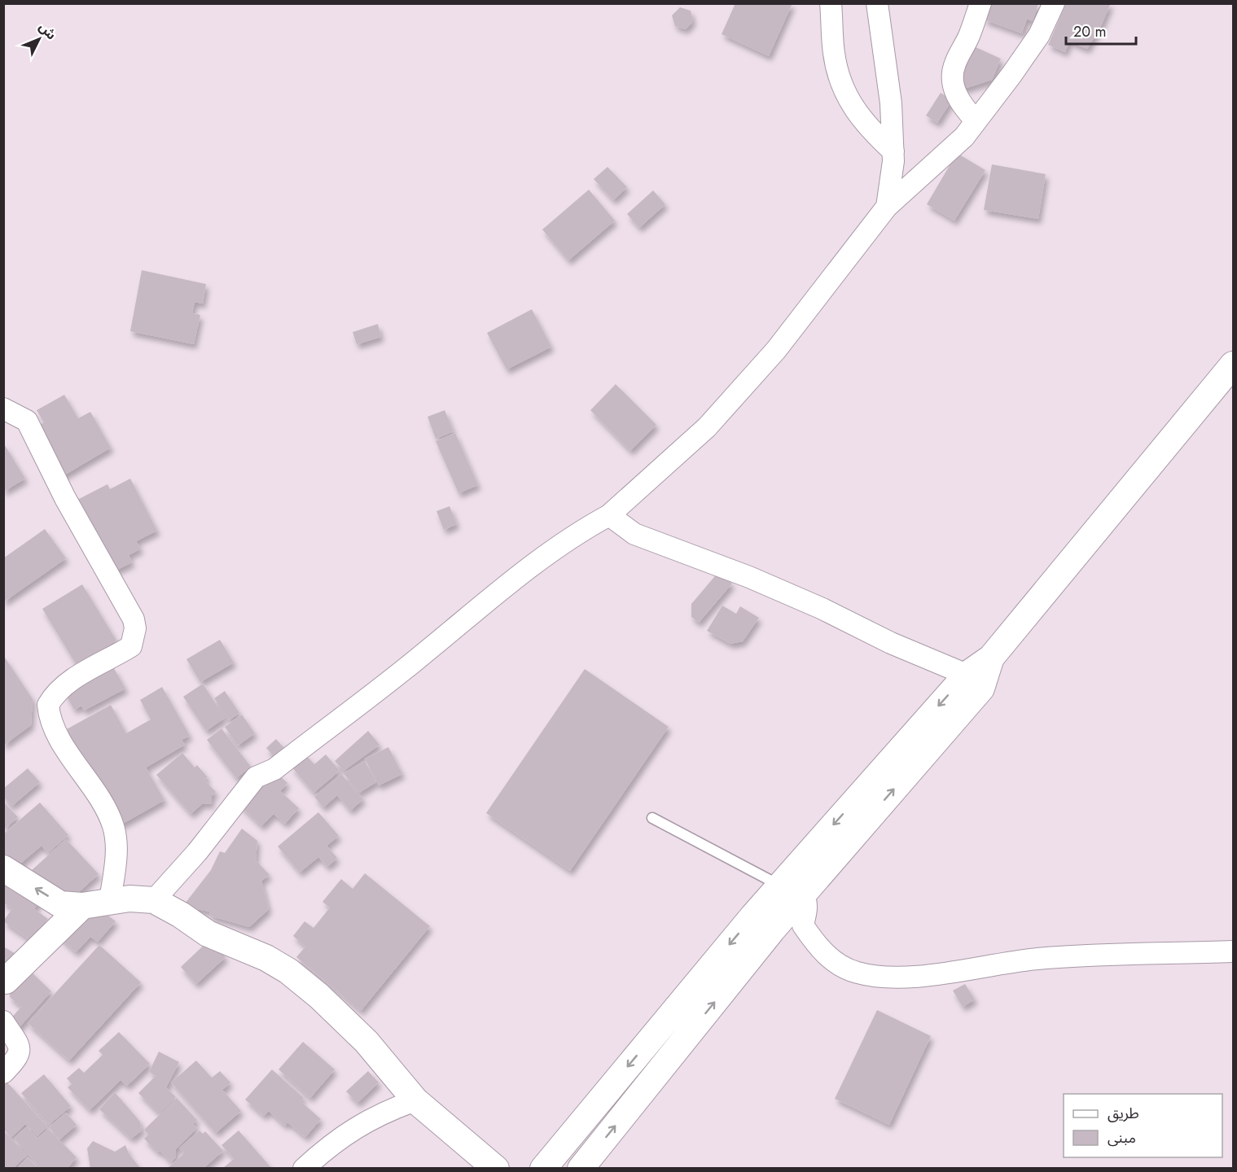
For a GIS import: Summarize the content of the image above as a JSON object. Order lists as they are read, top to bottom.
{
  "legend": ["طريق", "مبنى"],
  "scale_bar": "20 m",
  "north": "top right"
}
